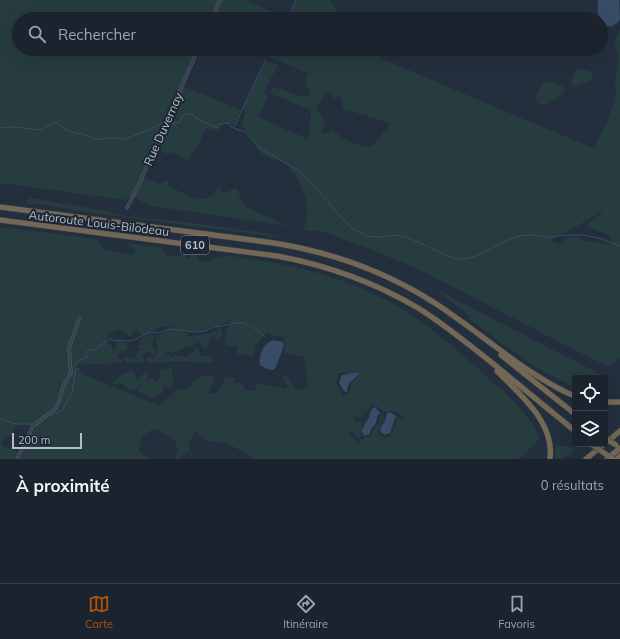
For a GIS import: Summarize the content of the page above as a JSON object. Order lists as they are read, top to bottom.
{
  "streets": {
    "highway": ["Autoroute Louis-Bilodeau", "610"],
    "street": ["Rue Duvernay"]
  },
  "scale_bar": "200 m",
  "page": {
    "search": "Rechercher",
    "scale": "200 m",
    "heading": ["À proximité", "0 résultats"],
    "nav": ["Carte", "Itinéraire", "Favoris"]
  }
}
